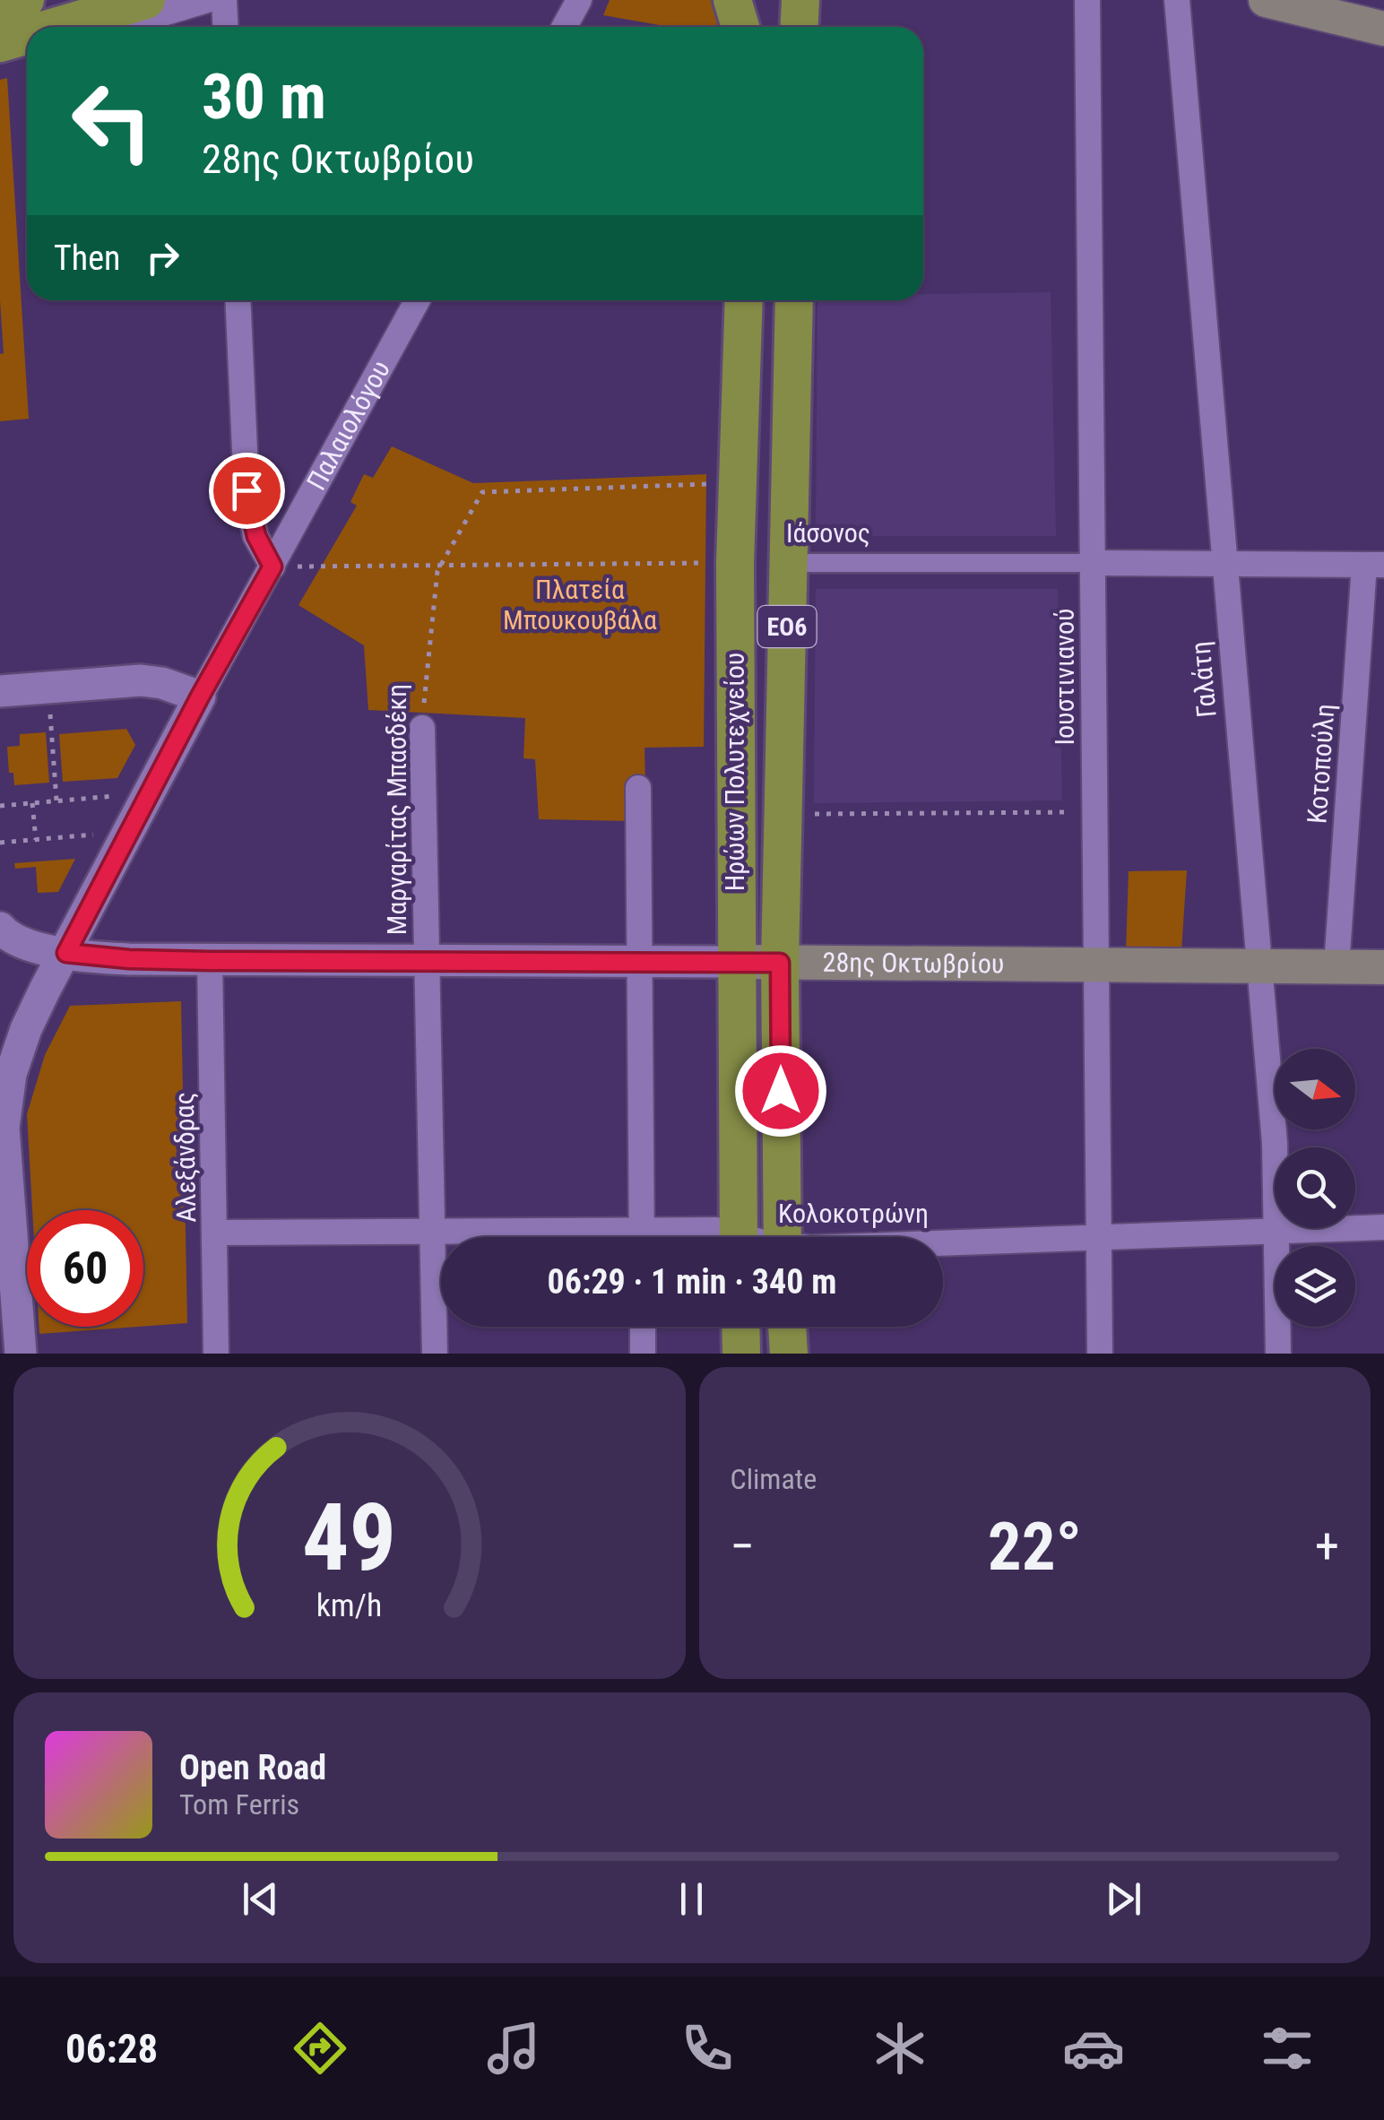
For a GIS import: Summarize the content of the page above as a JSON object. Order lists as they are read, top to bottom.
{
  "streets": {
    "main road": ["ΕΟ6", "Ηρώων Πολυτεχνείου", "28ης Οκτωβρίου"],
    "street": [
      "Παλαιολόγου",
      "Ιάσονος",
      "Ιουστινιανού",
      "Γαλάτη",
      "Κοτοπούλη",
      "Μαργαρίτας Μπασδέκη",
      "Αλεξάνδρας",
      "Κολοκοτρώνη"
    ]
  },
  "crossings": [
    ["Παλαιολόγου", "28ης Οκτωβρίου"],
    ["Ιάσονος", "Ιουστινιανού"],
    ["Ιάσονος", "Γαλάτη"],
    ["Ιάσονος", "Κοτοπούλη"],
    ["Ιάσονος", "Ηρώων Πολυτεχνείου"],
    ["Ιουστινιανού", "28ης Οκτωβρίου"],
    ["Ιουστινιανού", "Κολοκοτρώνη"],
    ["Γαλάτη", "28ης Οκτωβρίου"],
    ["Γαλάτη", "Κολοκοτρώνη"],
    ["Κοτοπούλη", "28ης Οκτωβρίου"],
    ["Ηρώων Πολυτεχνείου", "Μαργαρίτας Μπασδέκη"],
    ["Ηρώων Πολυτεχνείου", "28ης Οκτωβρίου"],
    ["Μαργαρίτας Μπασδέκη", "28ης Οκτωβρίου"],
    ["Μαργαρίτας Μπασδέκη", "Κολοκοτρώνη"],
    ["28ης Οκτωβρίου", "Αλεξάνδρας"],
    ["Αλεξάνδρας", "Κολοκοτρώνη"]
  ],
  "parks": ["Πλατεία Μπουκουβάλα"],
  "north": "right",
  "page": {
    "turn": ["30 m", "28ης Οκτωβρίου"],
    "then": "Then",
    "limit": "60",
    "trip": "06:29 · 1 min · 340 m",
    "tile": "Climate",
    "heat": ["−", "22°", "+"],
    "song": ["Open Road", "Tom Ferris"],
    "tabs": "06:28",
    "gauge": ["49", "km/h"]
  }
}
